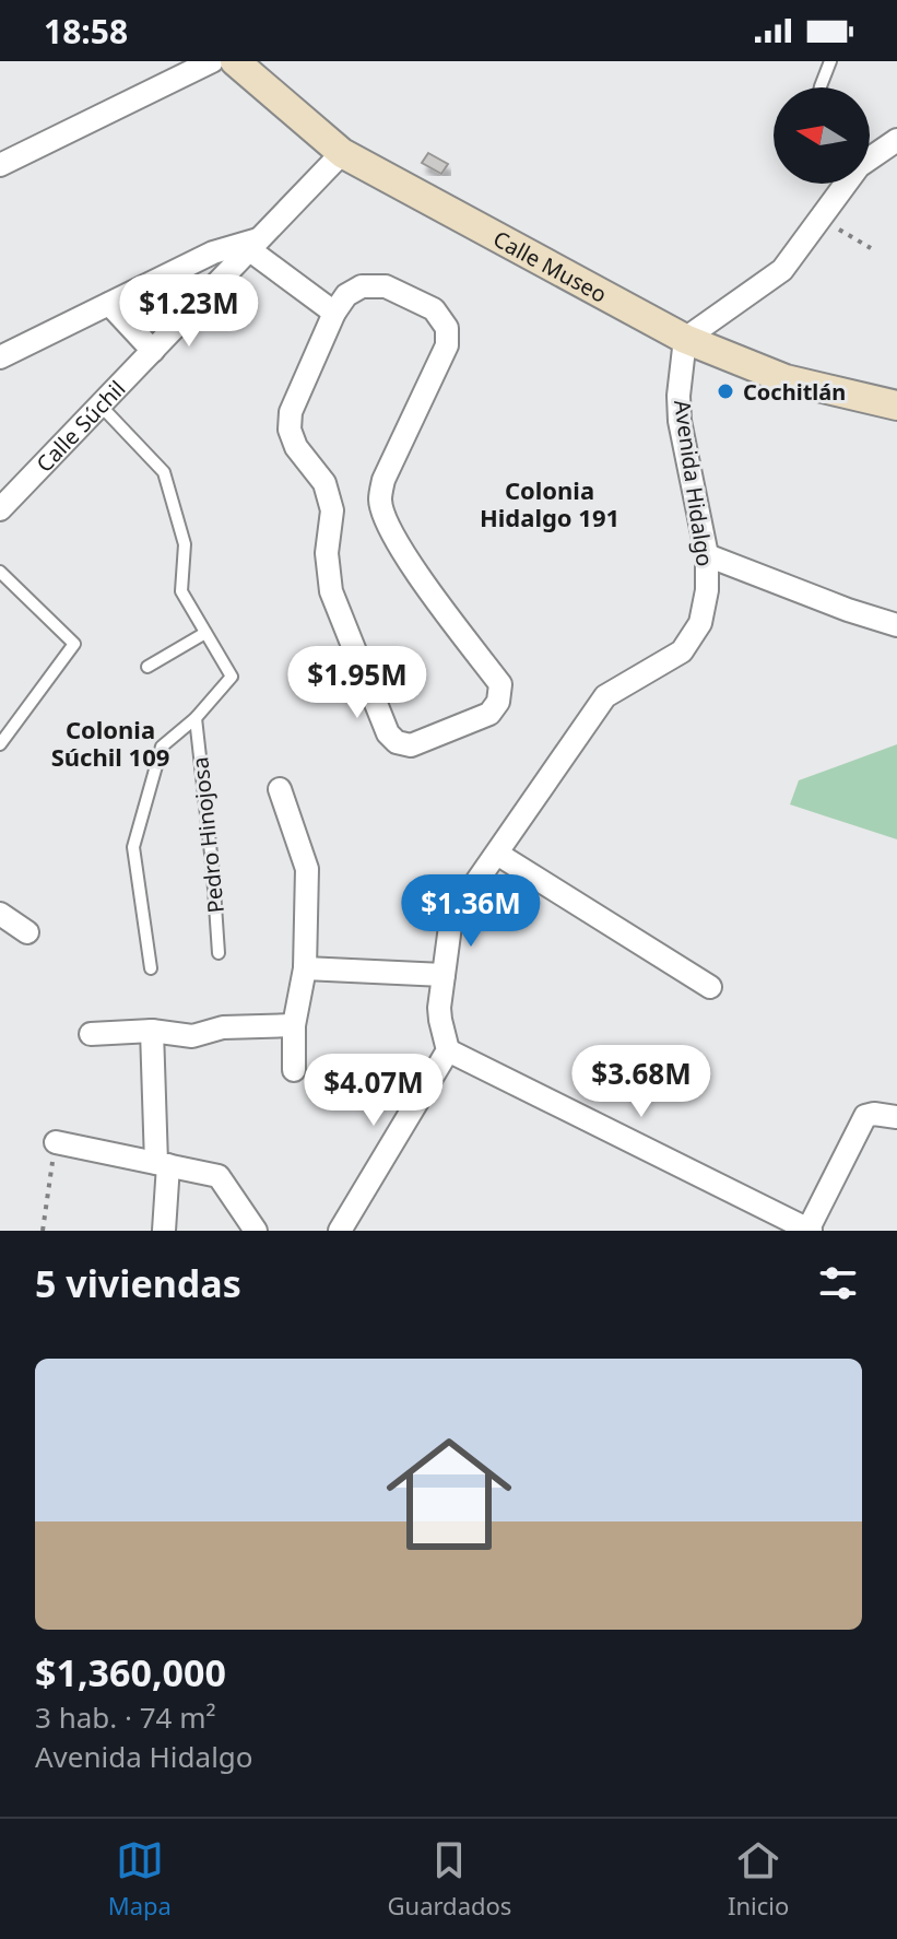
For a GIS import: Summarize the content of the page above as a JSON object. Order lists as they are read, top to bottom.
{
  "streets": {
    "street": ["Calle Museo", "Calle Súchil", "Avenida Hidalgo"],
    "lane": ["Pedro Hinojosa"]
  },
  "crossings": [
    ["Calle Museo", "Calle Súchil"],
    ["Calle Museo", "Avenida Hidalgo"]
  ],
  "districts": ["Colonia Hidalgo 191", "Colonia Súchil 109"],
  "places": ["Cochitlán"],
  "north": "left",
  "page": {
    "status": "18:58",
    "price": [
      "$1.23M",
      "$1.95M",
      "$1.36M",
      "$3.68M",
      "$4.07M"
    ],
    "heading": "5 viviendas",
    "list": [
      {
        "name": "$1,360,000",
        "note": "3 hab. · 74 m² · Avenida Hidalgo"
      }
    ],
    "tabs": ["Mapa", "Guardados", "Inicio"]
  }
}
